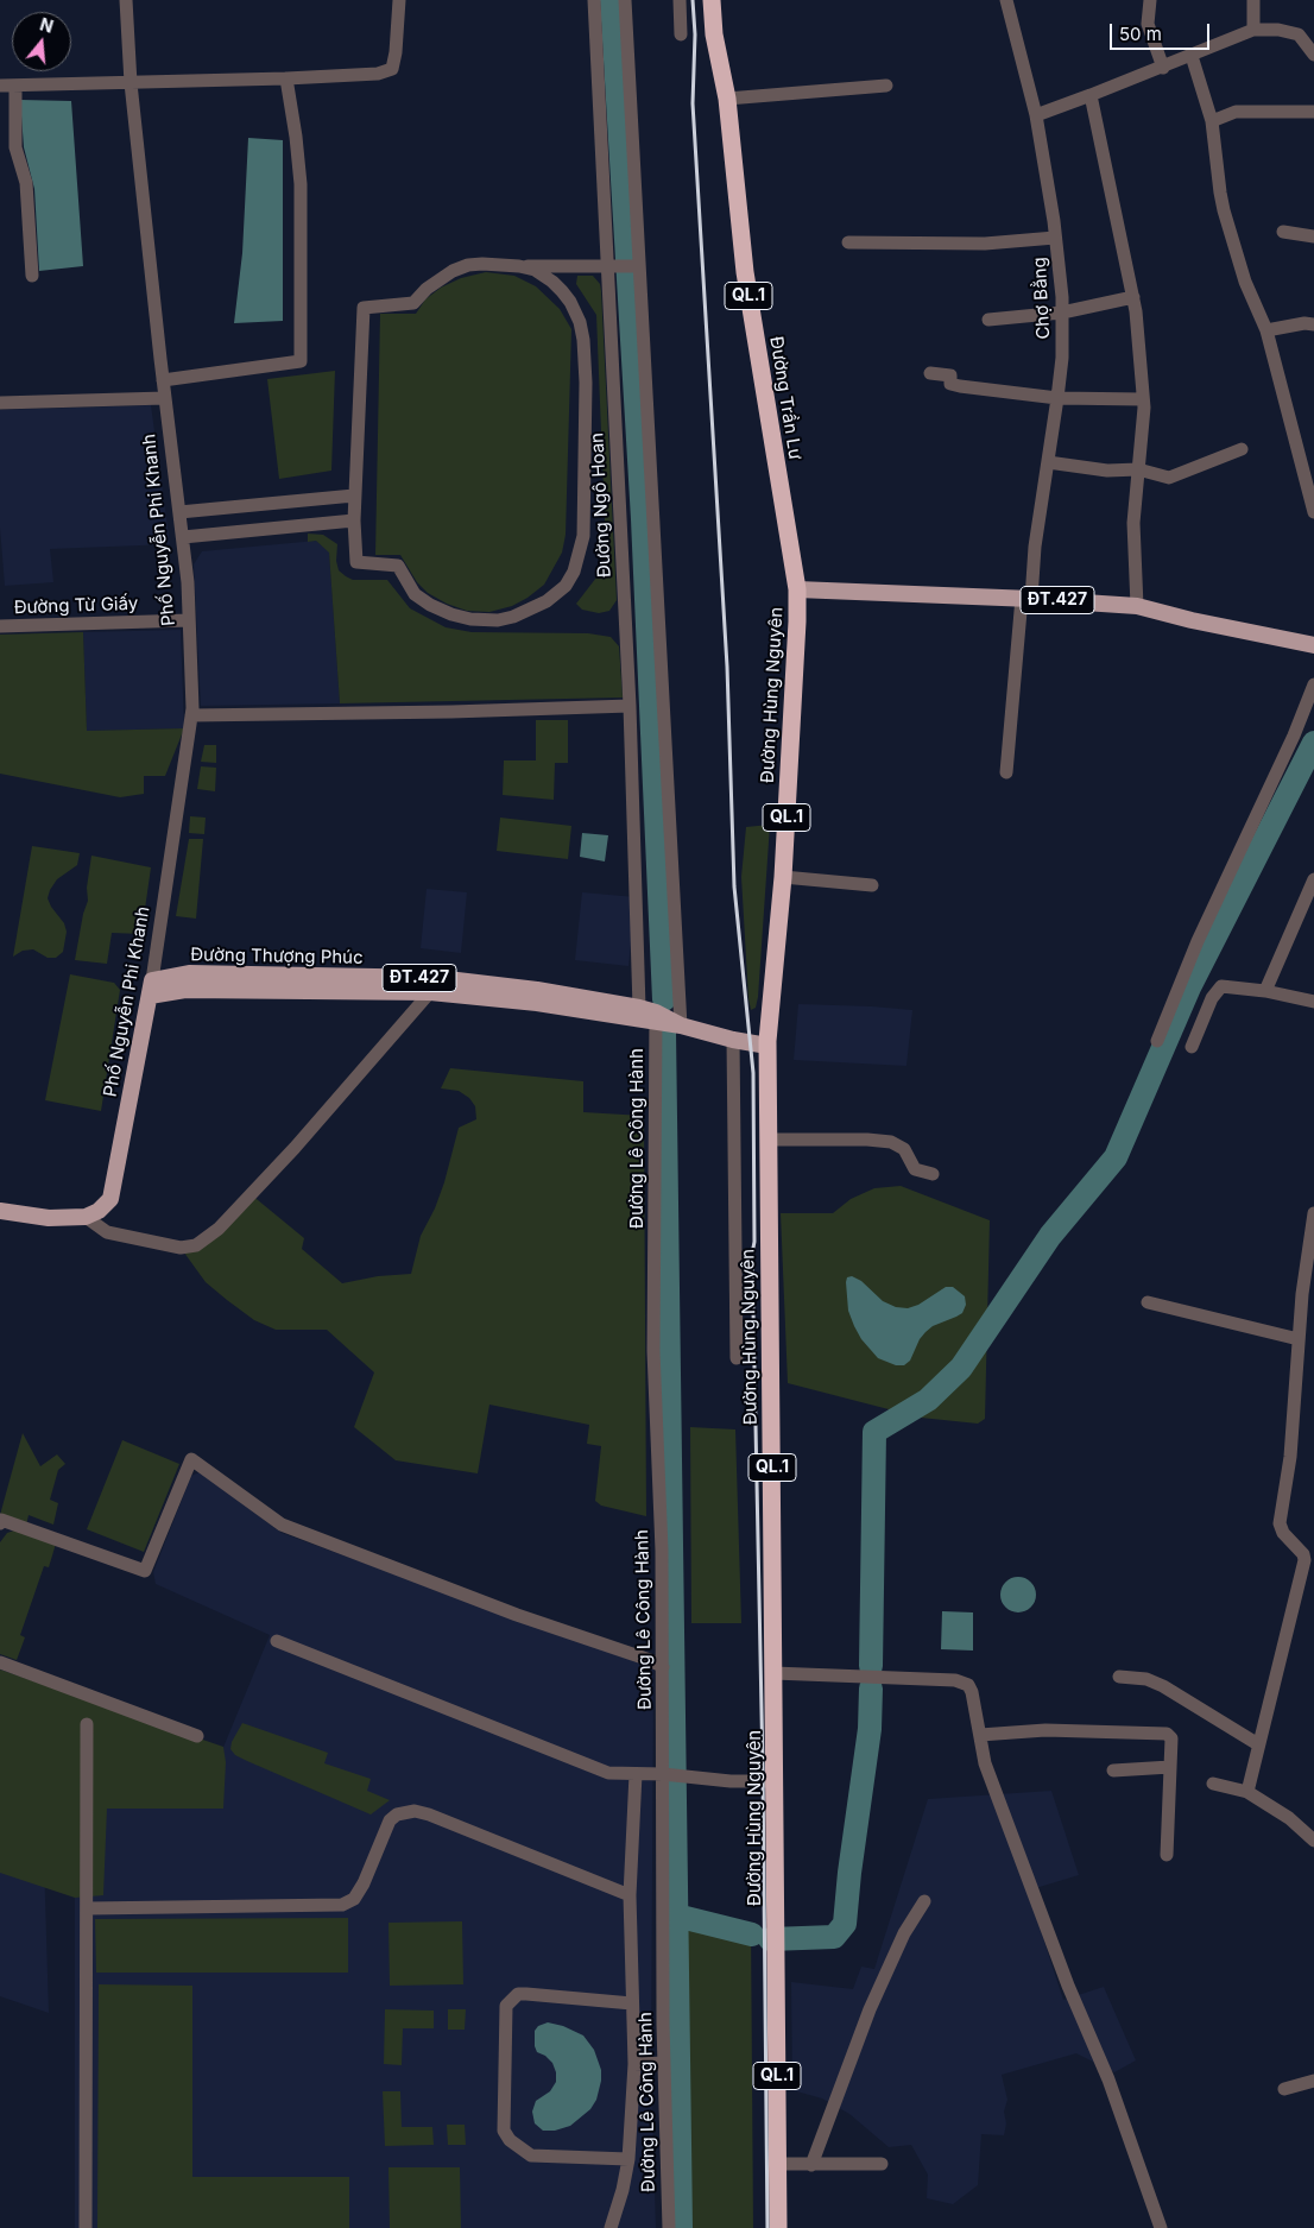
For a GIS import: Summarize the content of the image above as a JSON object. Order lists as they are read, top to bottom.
{
  "streets": {
    "highway": ["QL.1", "Đường Trần Lư", "Đường Hùng Nguyên"],
    "main road": ["Phố Nguyễn Phi Khanh", "ĐT.427", "Đường Thượng Phúc"],
    "street": [
      "Chợ Bằng",
      "Đường Ngô Hoan",
      "Đường Từ Giấy",
      "Đường Lê Công Hành"
    ]
  },
  "crossings": [
    ["Chợ Bằng", "ĐT.427"],
    ["Đường Trần Lư", "ĐT.427"],
    ["Đường Trần Lư", "Đường Hùng Nguyên"],
    ["Đường Ngô Hoan", "Đường Thượng Phúc"],
    ["Phố Nguyễn Phi Khanh", "Đường Từ Giấy"],
    ["Phố Nguyễn Phi Khanh", "Đường Thượng Phúc"],
    ["ĐT.427", "Đường Hùng Nguyên"],
    ["Đường Hùng Nguyên", "Đường Thượng Phúc"],
    ["Đường Thượng Phúc", "Đường Lê Công Hành"]
  ],
  "scale_bar": "50 m",
  "north": "top"
}
